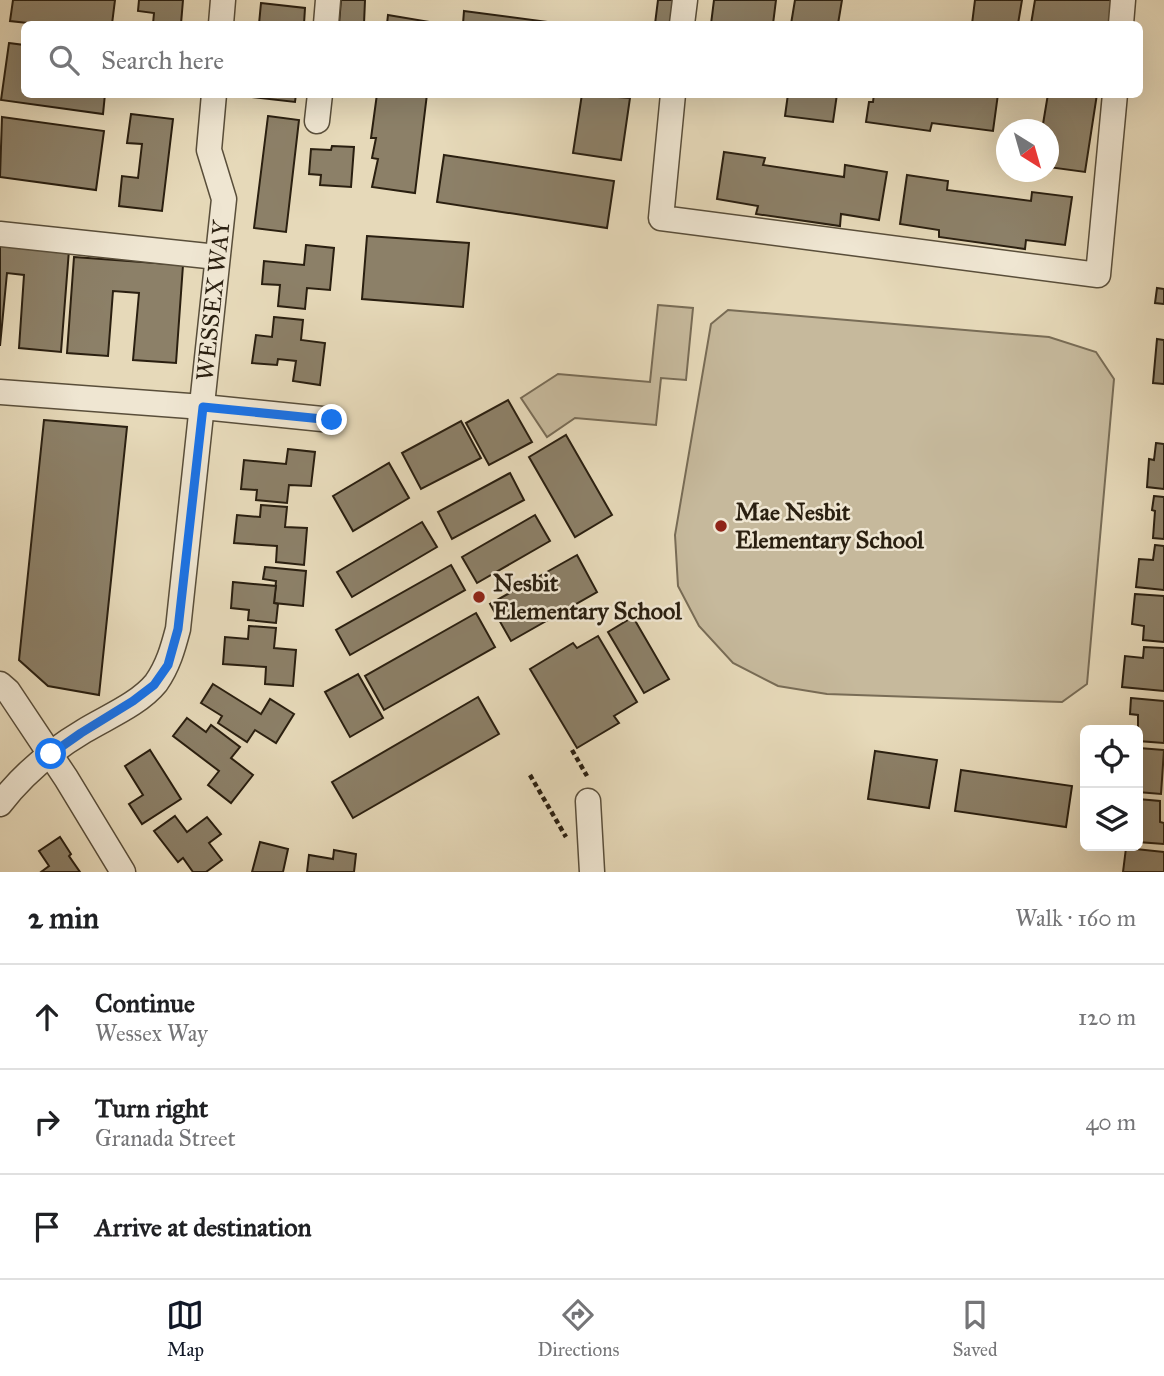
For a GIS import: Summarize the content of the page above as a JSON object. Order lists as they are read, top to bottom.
{
  "streets": {
    "street": ["WESSEX WAY"]
  },
  "places": ["Mae Nesbit Elementary School", "Nesbit Elementary School"],
  "north": "bottom right",
  "page": {
    "search": "Search here",
    "heading": ["2 min", "Walk · 160 m"],
    "list": [
      ["Continue", "Wessex Way", "120 m"],
      ["Turn right", "Granada Street", "40 m"],
      "Arrive at destination"
    ],
    "nav": ["Map", "Directions", "Saved"]
  }
}
